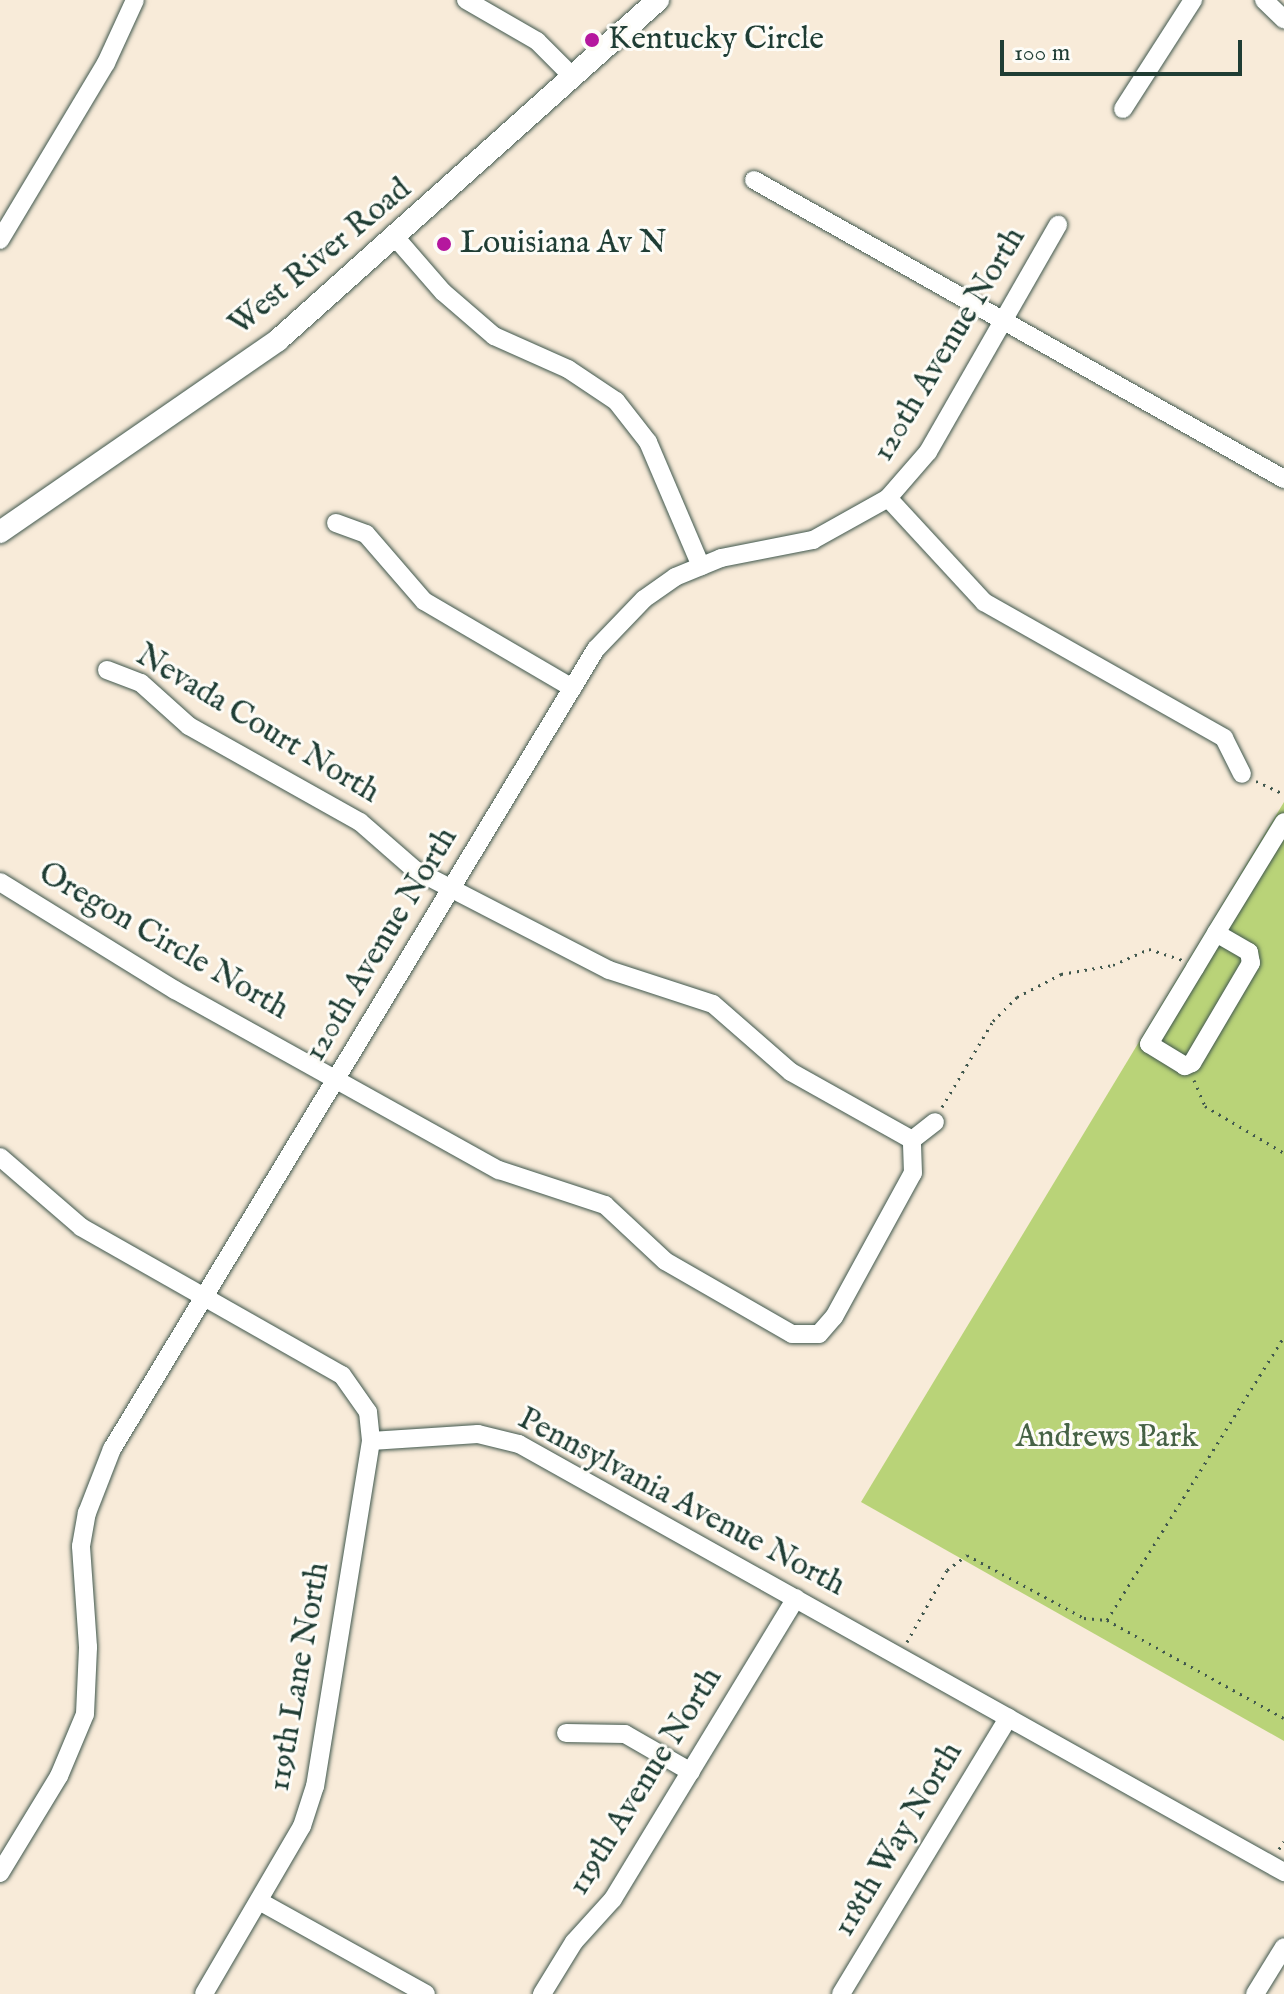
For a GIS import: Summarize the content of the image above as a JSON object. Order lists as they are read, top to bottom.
{
  "streets": {
    "main road": ["West River Road"],
    "street": [
      "120th Avenue North",
      "Nevada Court North",
      "Oregon Circle North",
      "Pennsylvania Avenue North",
      "119th Lane North",
      "119th Avenue North",
      "118th Way North"
    ]
  },
  "crossings": [
    ["120th Avenue North", "Nevada Court North"],
    ["120th Avenue North", "Oregon Circle North"],
    ["Nevada Court North", "Oregon Circle North"],
    ["Pennsylvania Avenue North", "119th Lane North"],
    ["Pennsylvania Avenue North", "119th Avenue North"],
    ["Pennsylvania Avenue North", "118th Way North"]
  ],
  "parks": ["Andrews Park"],
  "places": ["Kentucky Circle", "Louisiana Av N"],
  "scale_bar": "100 m"
}
